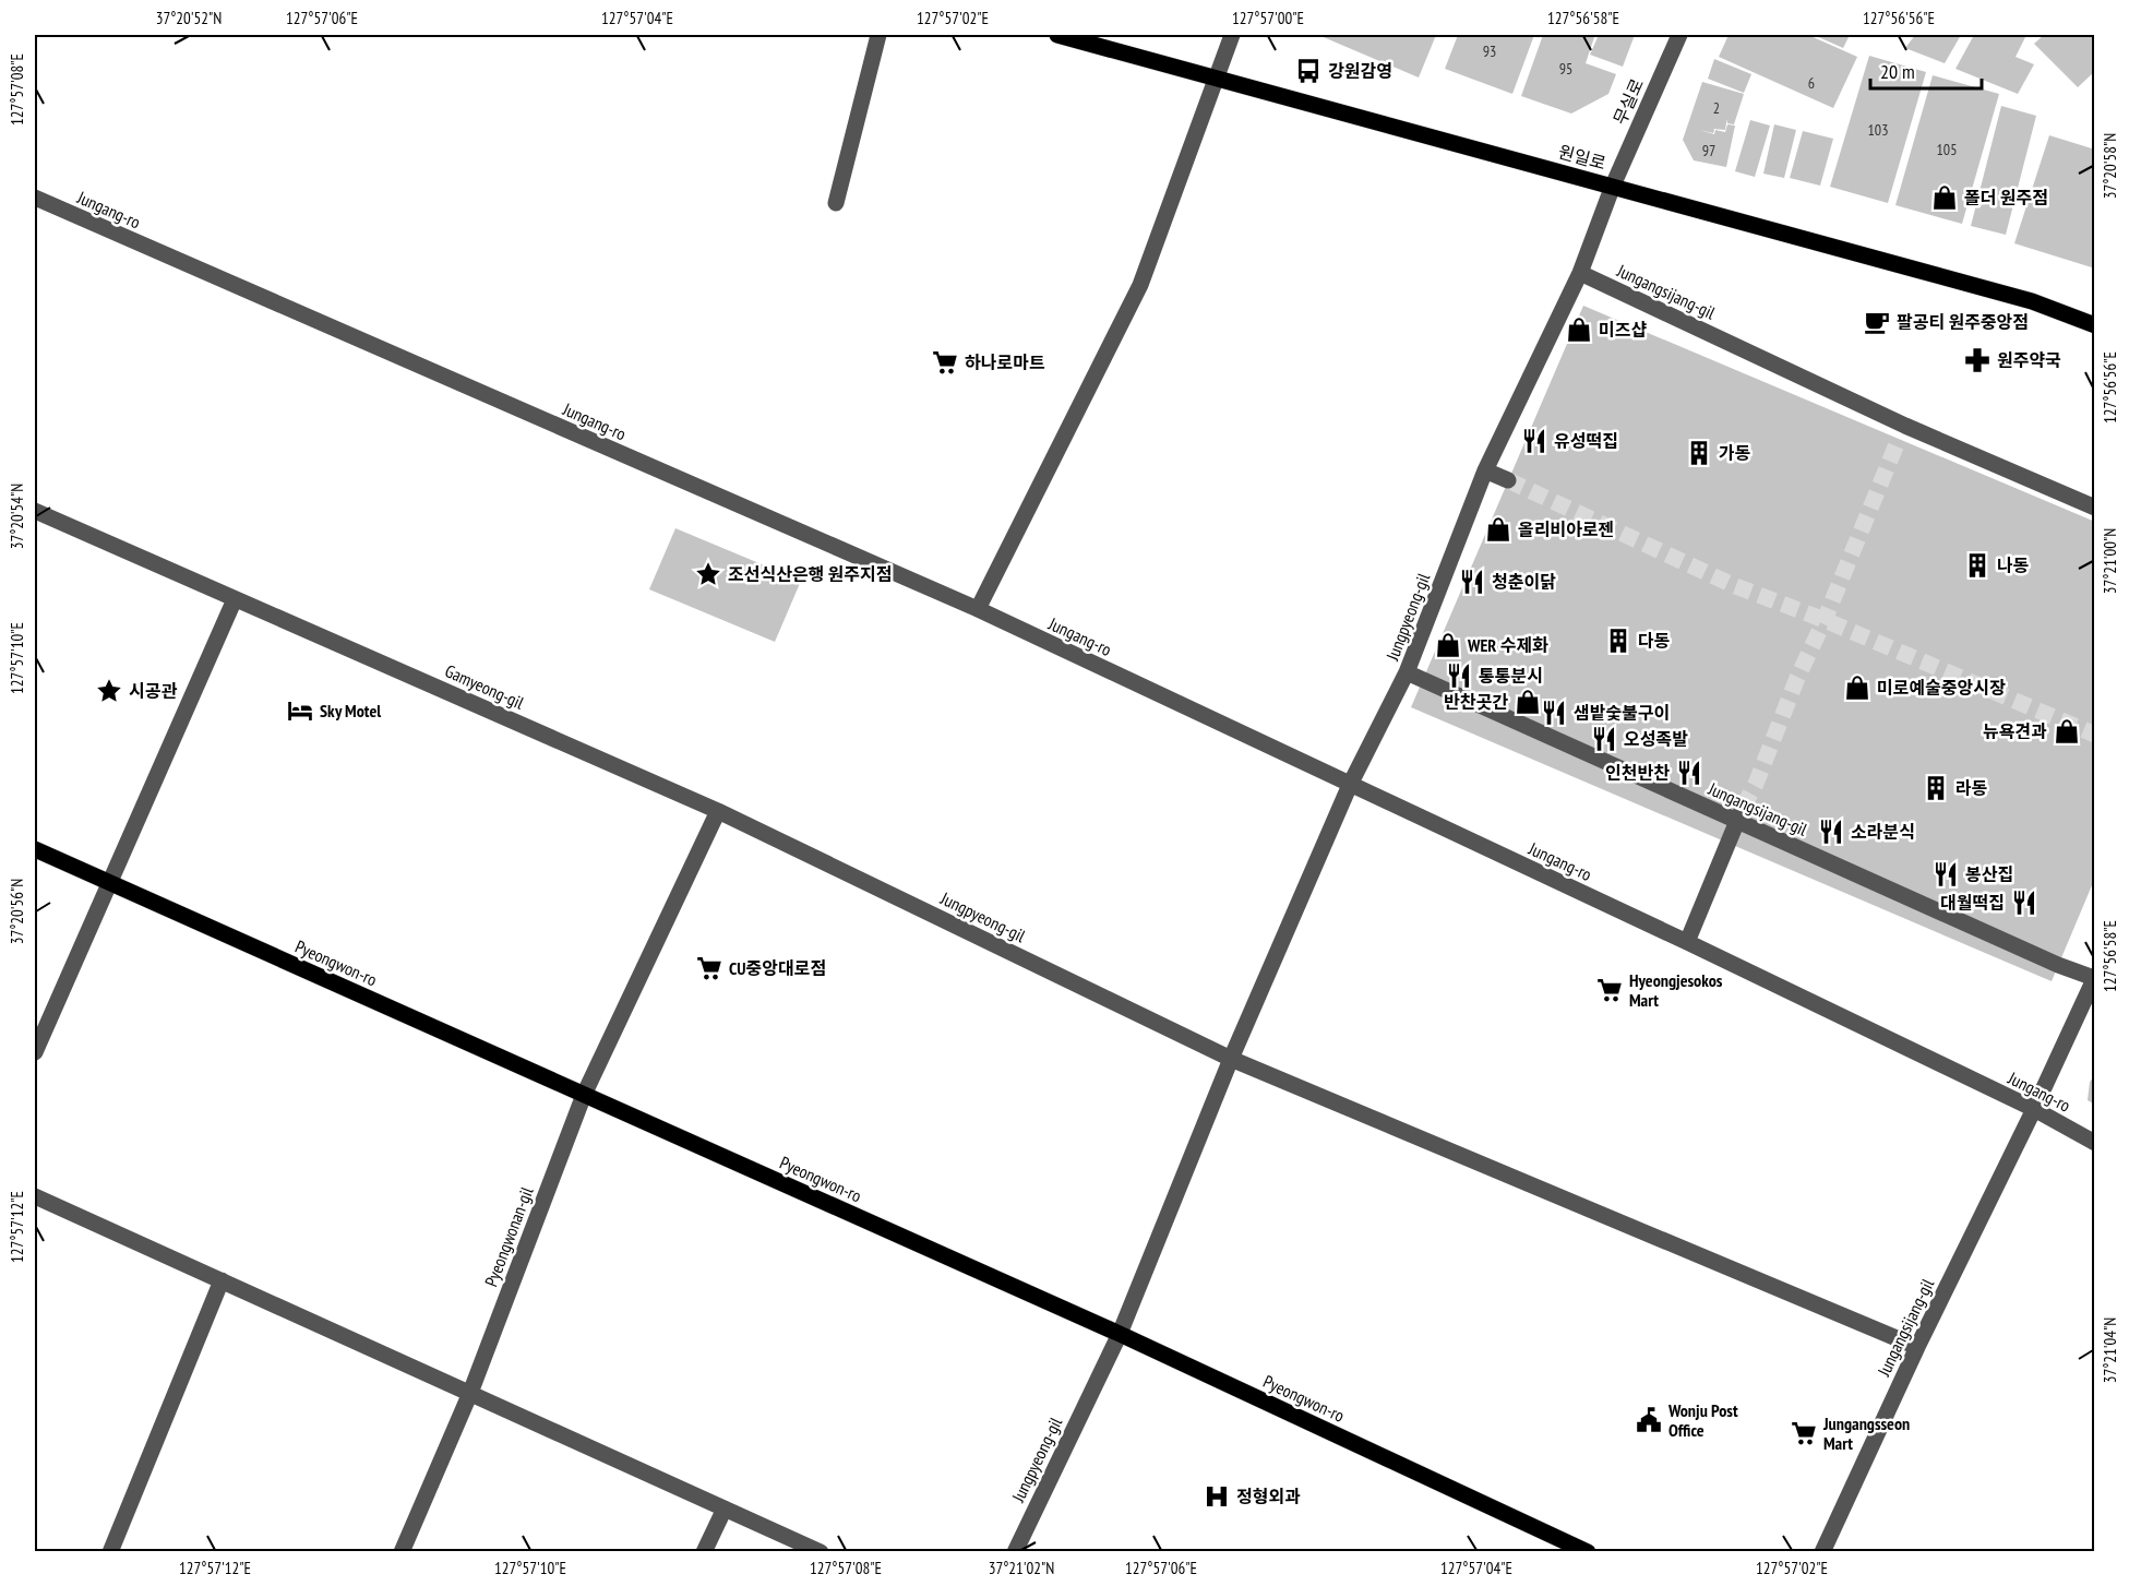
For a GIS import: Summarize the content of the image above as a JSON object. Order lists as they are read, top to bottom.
{
  "streets": {
    "main road": ["원일로", "Pyeongwon-ro"],
    "street": [
      "무실로",
      "Jungang-ro",
      "Jungangsijang-gil",
      "Jungpyeong-gil",
      "Gamyeong-gil",
      "Pyeongwonan-gil"
    ]
  },
  "crossings": [
    ["무실로", "원일로"],
    ["무실로", "Jungpyeong-gil"],
    ["원일로", "Jungpyeong-gil"],
    ["Jungang-ro", "Jungangsijang-gil"],
    ["Jungang-ro", "Jungpyeong-gil"],
    ["Jungangsijang-gil", "Jungpyeong-gil"],
    ["Jungpyeong-gil", "Gamyeong-gil"],
    ["Jungpyeong-gil", "Pyeongwon-ro"],
    ["Jungpyeong-gil", "Pyeongwonan-gil"],
    ["Gamyeong-gil", "Pyeongwonan-gil"],
    ["Pyeongwon-ro", "Pyeongwonan-gil"]
  ],
  "places": {
    "bus stop": ["강원감영"],
    "shop": [
      "폴더 원주점",
      "미즈샵",
      "올리비아로젠",
      "WER 수제화",
      "미로예술중앙시장",
      "반찬곳간",
      "뉴욕견과"
    ],
    "cafe": ["팔공티 원주중앙점"],
    "pharmacy": ["원주약국"],
    "supermarket": [
      "하나로마트",
      "CU중앙대로점",
      "Hyeongjesokos Mart",
      "Jungangsseon Mart"
    ],
    "restaurant": [
      "유성떡집",
      "청춘이닭",
      "통통분시",
      "샘밭숯불구이",
      "오성족발",
      "인천반찬",
      "소라분식",
      "봉산집",
      "대월떡집"
    ],
    "building": [
      "가동",
      "나동",
      "다동",
      "라동"
    ],
    "place": ["조선식산은행 원주지점", "시공관"],
    "hotel": ["Sky Motel"],
    "public building": ["Wonju Post Office"],
    "hospital": ["정형외과"]
  },
  "house_numbers": [
    "93",
    "95",
    "6",
    "2",
    "103",
    "105",
    "97"
  ],
  "scale_bar": "20 m",
  "coordinates": [
    "37°20'52\"N",
    "127°57'06\"E",
    "127°57'04\"E",
    "127°57'02\"E",
    "127°57'00\"E",
    "127°56'58\"E",
    "127°56'56\"E",
    "127°57'08\"E",
    "37°20'58\"N",
    "37°20'54\"N",
    "37°21'00\"N",
    "127°57'10\"E",
    "37°20'56\"N",
    "127°57'12\"E",
    "37°21'04\"N",
    "37°21'02\"N"
  ]
}
